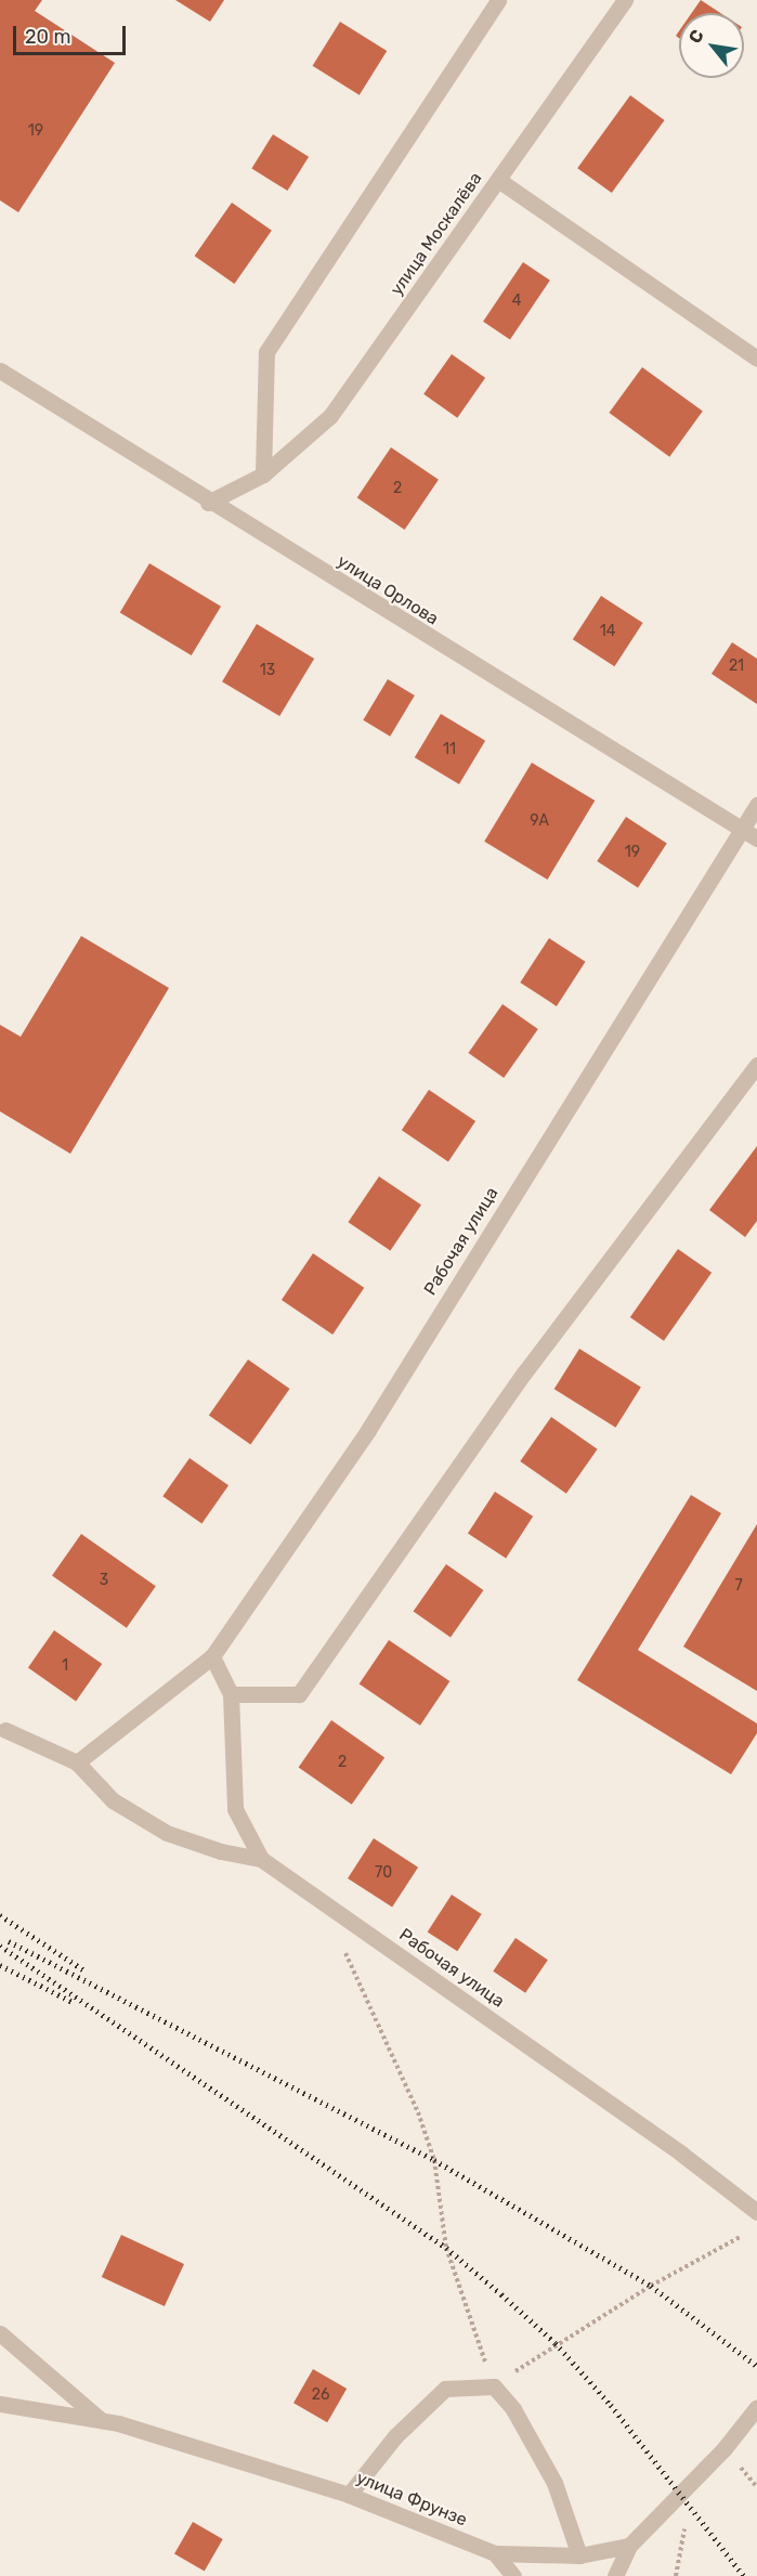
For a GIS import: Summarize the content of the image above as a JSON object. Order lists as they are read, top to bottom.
{
  "streets": {
    "street": [
      "улица Москалёва",
      "улица Орлова",
      "Рабочая улица",
      "улица Фрунзе"
    ]
  },
  "crossings": [
    ["улица Москалёва", "улица Орлова"],
    ["улица Орлова", "Рабочая улица"]
  ],
  "house_numbers": [
    "19",
    "4",
    "2",
    "14",
    "21",
    "13",
    "11",
    "9А",
    "19",
    "3",
    "7",
    "1",
    "2",
    "70",
    "26"
  ],
  "scale_bar": "20 m",
  "north": "top left"
}
